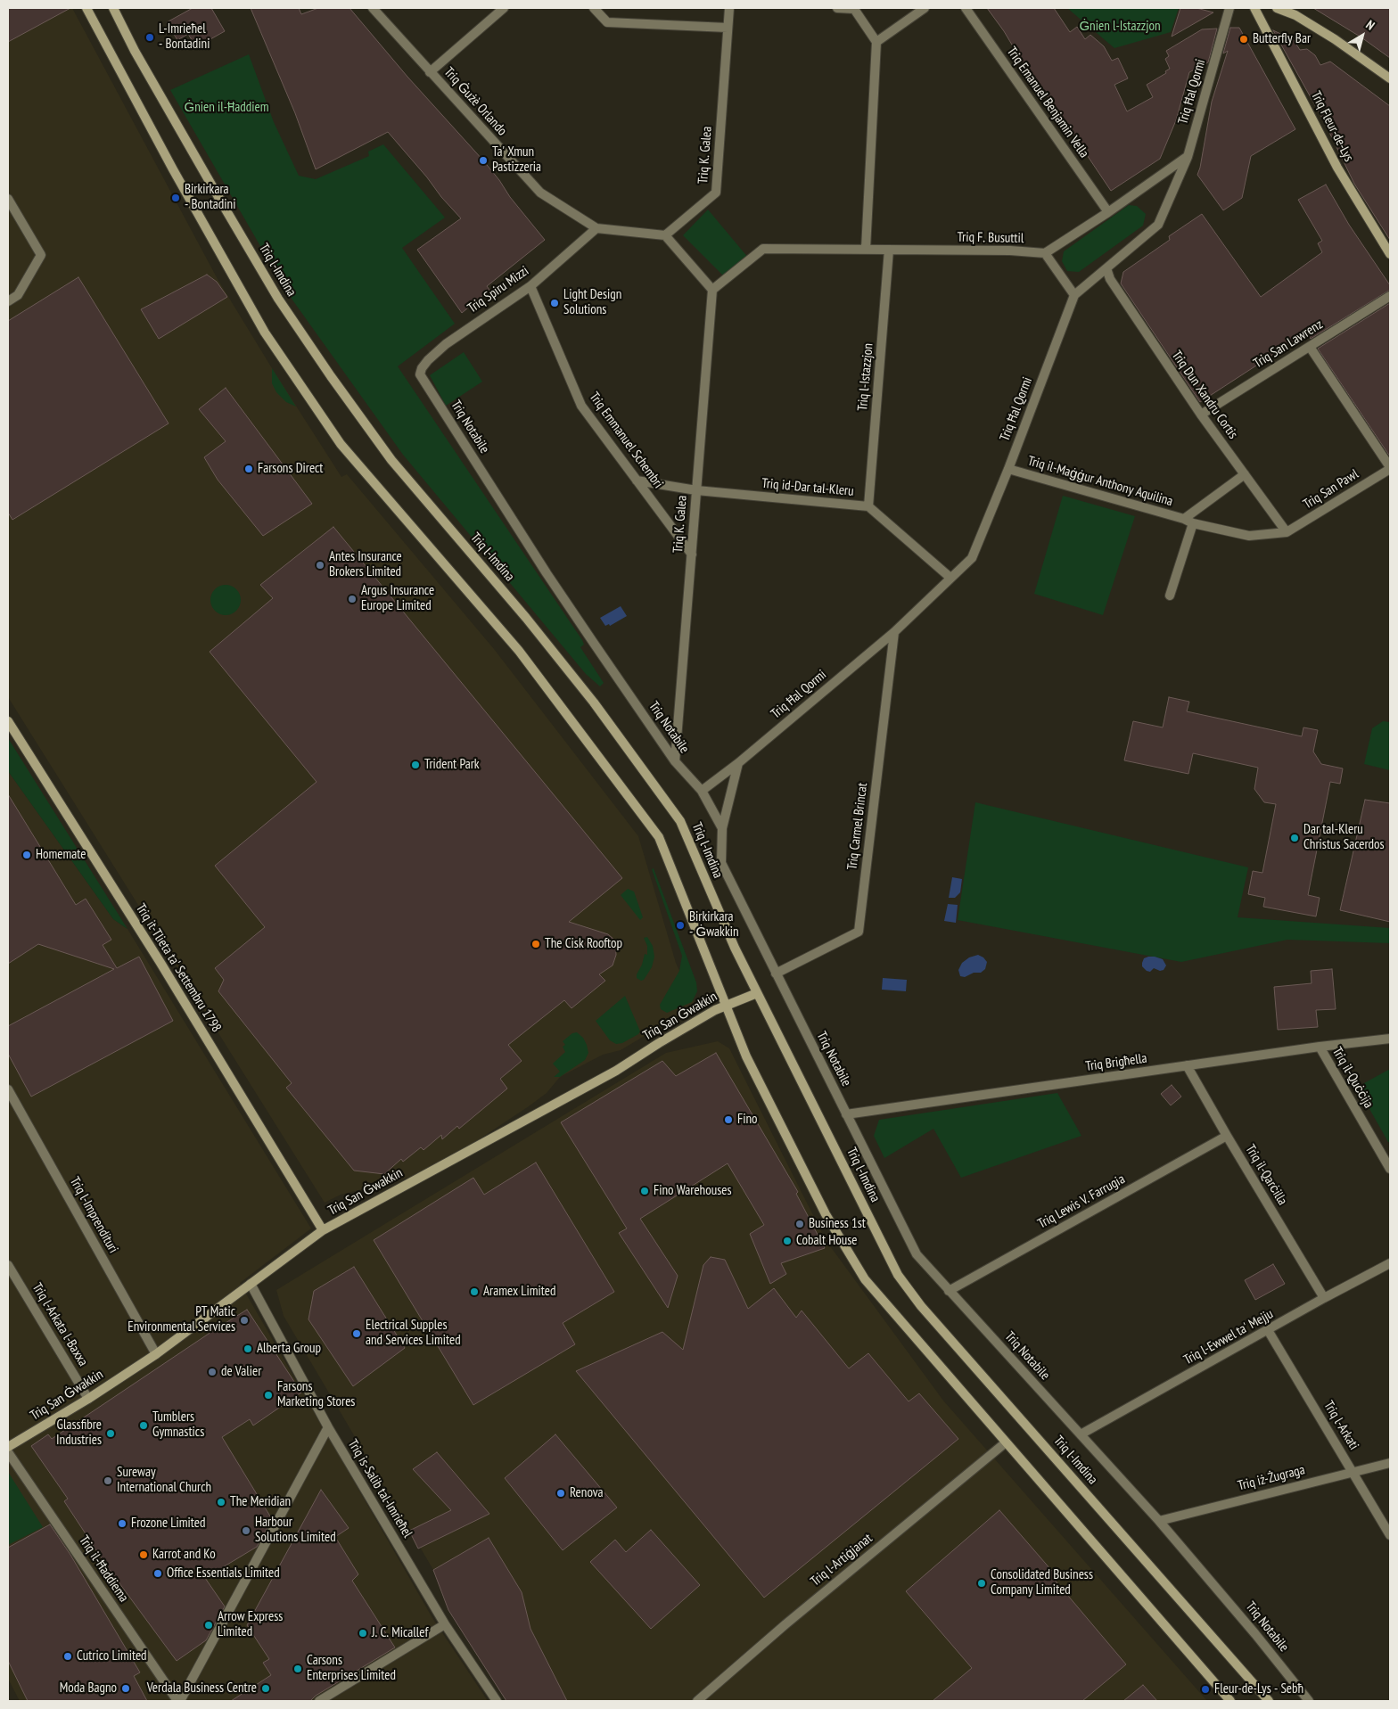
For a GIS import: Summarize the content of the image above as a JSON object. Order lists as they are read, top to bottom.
{
  "streets": {
    "main road": [
      "Triq Fleur-de-Lys",
      "Triq l-Imdina",
      "Triq it-Tlieta ta' Settembru 1798",
      "Triq San Ġwakkin"
    ],
    "street": [
      "Triq Ħal Qormi",
      "Triq Ġużè Orlando",
      "Triq Emanuel Benjamin Vella",
      "Triq K. Galea",
      "Triq F. Busuttil",
      "Triq Spiru Mizzi",
      "Triq San Lawrenz",
      "Triq l-Istazzjon",
      "Triq Dun Xandru Cortis",
      "Triq Notabile",
      "Triq Emmanuel Schembri",
      "Triq il-Maġġur Anthony Aquilina",
      "Triq id-Dar tal-Kleru",
      "Triq San Pawl",
      "Triq Carmel Brincat",
      "Triq Brigħella",
      "Triq il-Quċċija",
      "Triq il-Qarċilla",
      "Triq Lewis V. Farrugia",
      "Triq l-Imprendituri",
      "Triq l-Arkata l-Baxxa",
      "Triq l-Ewwel ta' Mejju",
      "Triq l-Arkati",
      "Triq iż-Żugraga",
      "Triq is-Salib tal-Imrieħel",
      "Triq l-Artiġjanat",
      "Triq il-Ħaddiema"
    ]
  },
  "crossings": [
    ["Triq Ħal Qormi", "Triq Dun Xandru Cortis"],
    ["Triq Ħal Qormi", "Triq Notabile"],
    ["Triq Ħal Qormi", "Triq il-Maġġur Anthony Aquilina"],
    ["Triq Ħal Qormi", "Triq id-Dar tal-Kleru"],
    ["Triq Ħal Qormi", "Triq Carmel Brincat"],
    ["Triq Ġużè Orlando", "Triq K. Galea"],
    ["Triq Ġużè Orlando", "Triq Spiru Mizzi"],
    ["Triq K. Galea", "Triq F. Busuttil"],
    ["Triq K. Galea", "Triq Notabile"],
    ["Triq K. Galea", "Triq Emmanuel Schembri"],
    ["Triq K. Galea", "Triq id-Dar tal-Kleru"],
    ["Triq F. Busuttil", "Triq l-Istazzjon"],
    ["Triq l-Imdina", "Triq San Ġwakkin"],
    ["Triq Spiru Mizzi", "Triq Notabile"],
    ["Triq Spiru Mizzi", "Triq Emmanuel Schembri"],
    ["Triq San Lawrenz", "Triq Dun Xandru Cortis"],
    ["Triq l-Istazzjon", "Triq id-Dar tal-Kleru"],
    ["Triq Dun Xandru Cortis", "Triq il-Maġġur Anthony Aquilina"],
    ["Triq Dun Xandru Cortis", "Triq San Pawl"],
    ["Triq Notabile", "Triq Carmel Brincat"],
    ["Triq Notabile", "Triq Brigħella"],
    ["Triq Notabile", "Triq Lewis V. Farrugia"],
    ["Triq Notabile", "Triq l-Ewwel ta' Mejju"],
    ["Triq Notabile", "Triq iż-Żugraga"],
    ["Triq Emmanuel Schembri", "Triq id-Dar tal-Kleru"],
    ["Triq il-Maġġur Anthony Aquilina", "Triq San Pawl"],
    ["Triq it-Tlieta ta' Settembru 1798", "Triq San Ġwakkin"],
    ["Triq San Ġwakkin", "Triq l-Imprendituri"],
    ["Triq San Ġwakkin", "Triq l-Arkata l-Baxxa"],
    ["Triq San Ġwakkin", "Triq is-Salib tal-Imrieħel"],
    ["Triq Brigħella", "Triq il-Quċċija"],
    ["Triq Brigħella", "Triq il-Qarċilla"],
    ["Triq il-Qarċilla", "Triq Lewis V. Farrugia"],
    ["Triq il-Qarċilla", "Triq l-Ewwel ta' Mejju"],
    ["Triq l-Ewwel ta' Mejju", "Triq l-Arkati"],
    ["Triq l-Arkati", "Triq iż-Żugraga"]
  ],
  "parks": ["Ġnien l-Istazzjon", "Ġnien il-Ħaddiem"],
  "places": [
    "L-Imrieħel - Bontadini",
    "Butterfly Bar",
    "Ta' Xmun Pastizzeria",
    "Birkirkara - Bontadini",
    "Light Design Solutions",
    "Farsons Direct",
    "Antes Insurance Brokers Limited",
    "Argus Insurance Europe Limited",
    "Trident Park",
    "Dar tal-Kleru Christus Sacerdos",
    "Homemate",
    "Birkirkara - Ġwakkin",
    "The Cisk Rooftop",
    "Fino",
    "Fino Warehouses",
    "Business 1st",
    "Cobalt House",
    "Aramex Limited",
    "PT Matic Environmental Services",
    "Electrical Supples and Services Limited",
    "Alberta Group",
    "de Valier",
    "Farsons Marketing Stores",
    "Tumblers Gymnastics",
    "Glassfibre Industries",
    "Sureway International Church",
    "Renova",
    "The Meridian",
    "Frozone Limited",
    "Harbour Solutions Limited",
    "Karrot and Ko",
    "Office Essentials Limited",
    "Consolidated Business Company Limited",
    "Arrow Express Limited",
    "J. C. Micallef",
    "Cutrico Limited",
    "Carsons Enterprises Limited",
    "Moda Bagno",
    "Verdala Business Centre",
    "Fleur-de-Lys - Sebħ"
  ],
  "north": "top right"
}
